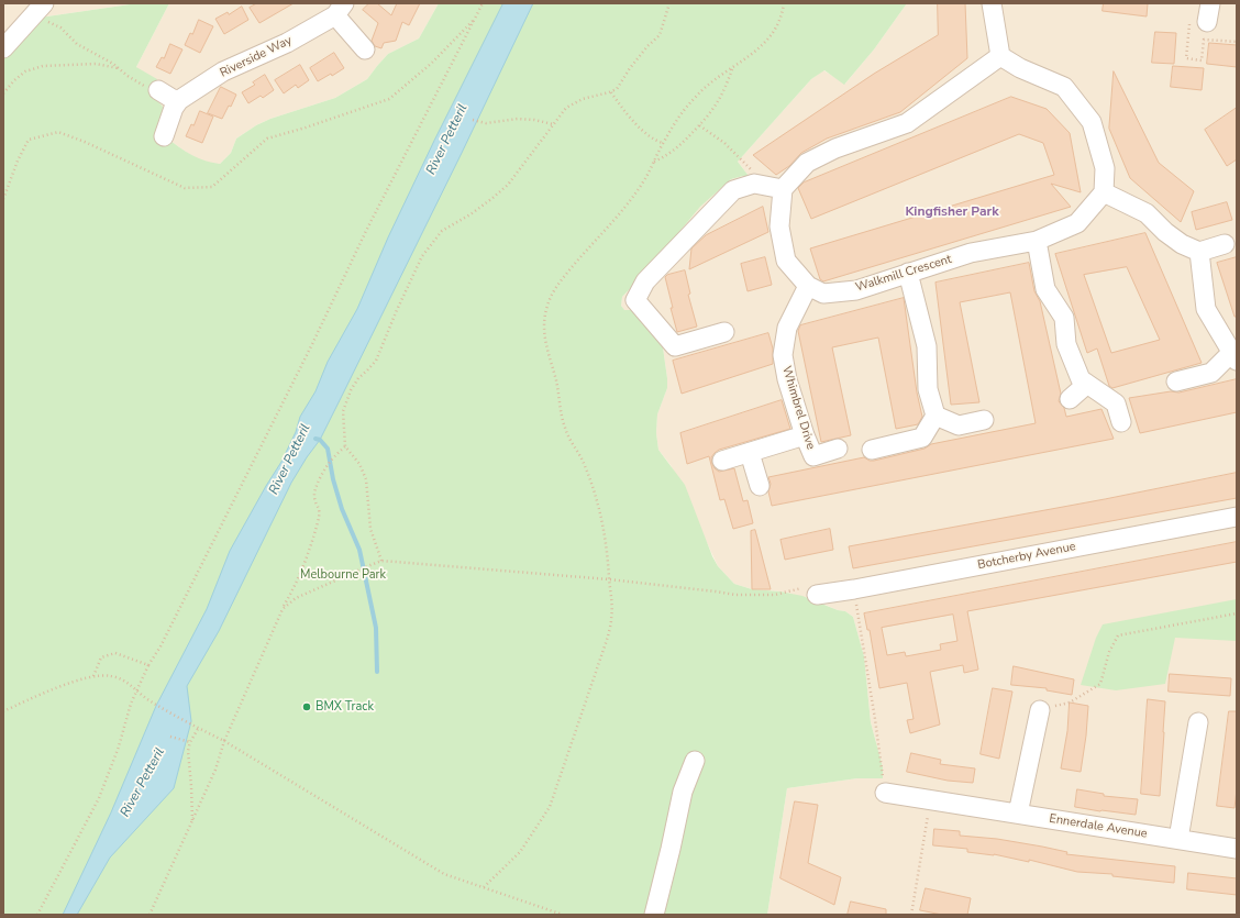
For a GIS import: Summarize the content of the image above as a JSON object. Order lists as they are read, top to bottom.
{
  "streets": {
    "street": [
      "Riverside Way",
      "Walkmill Crescent",
      "Whimbrel Drive",
      "Botcherby Avenue",
      "Ennerdale Avenue"
    ]
  },
  "crossings": [
    ["Walkmill Crescent", "Whimbrel Drive"]
  ],
  "districts": ["Kingfisher Park"],
  "water": ["River Petteril"],
  "parks": ["Melbourne Park"],
  "places": ["BMX Track"]
}
